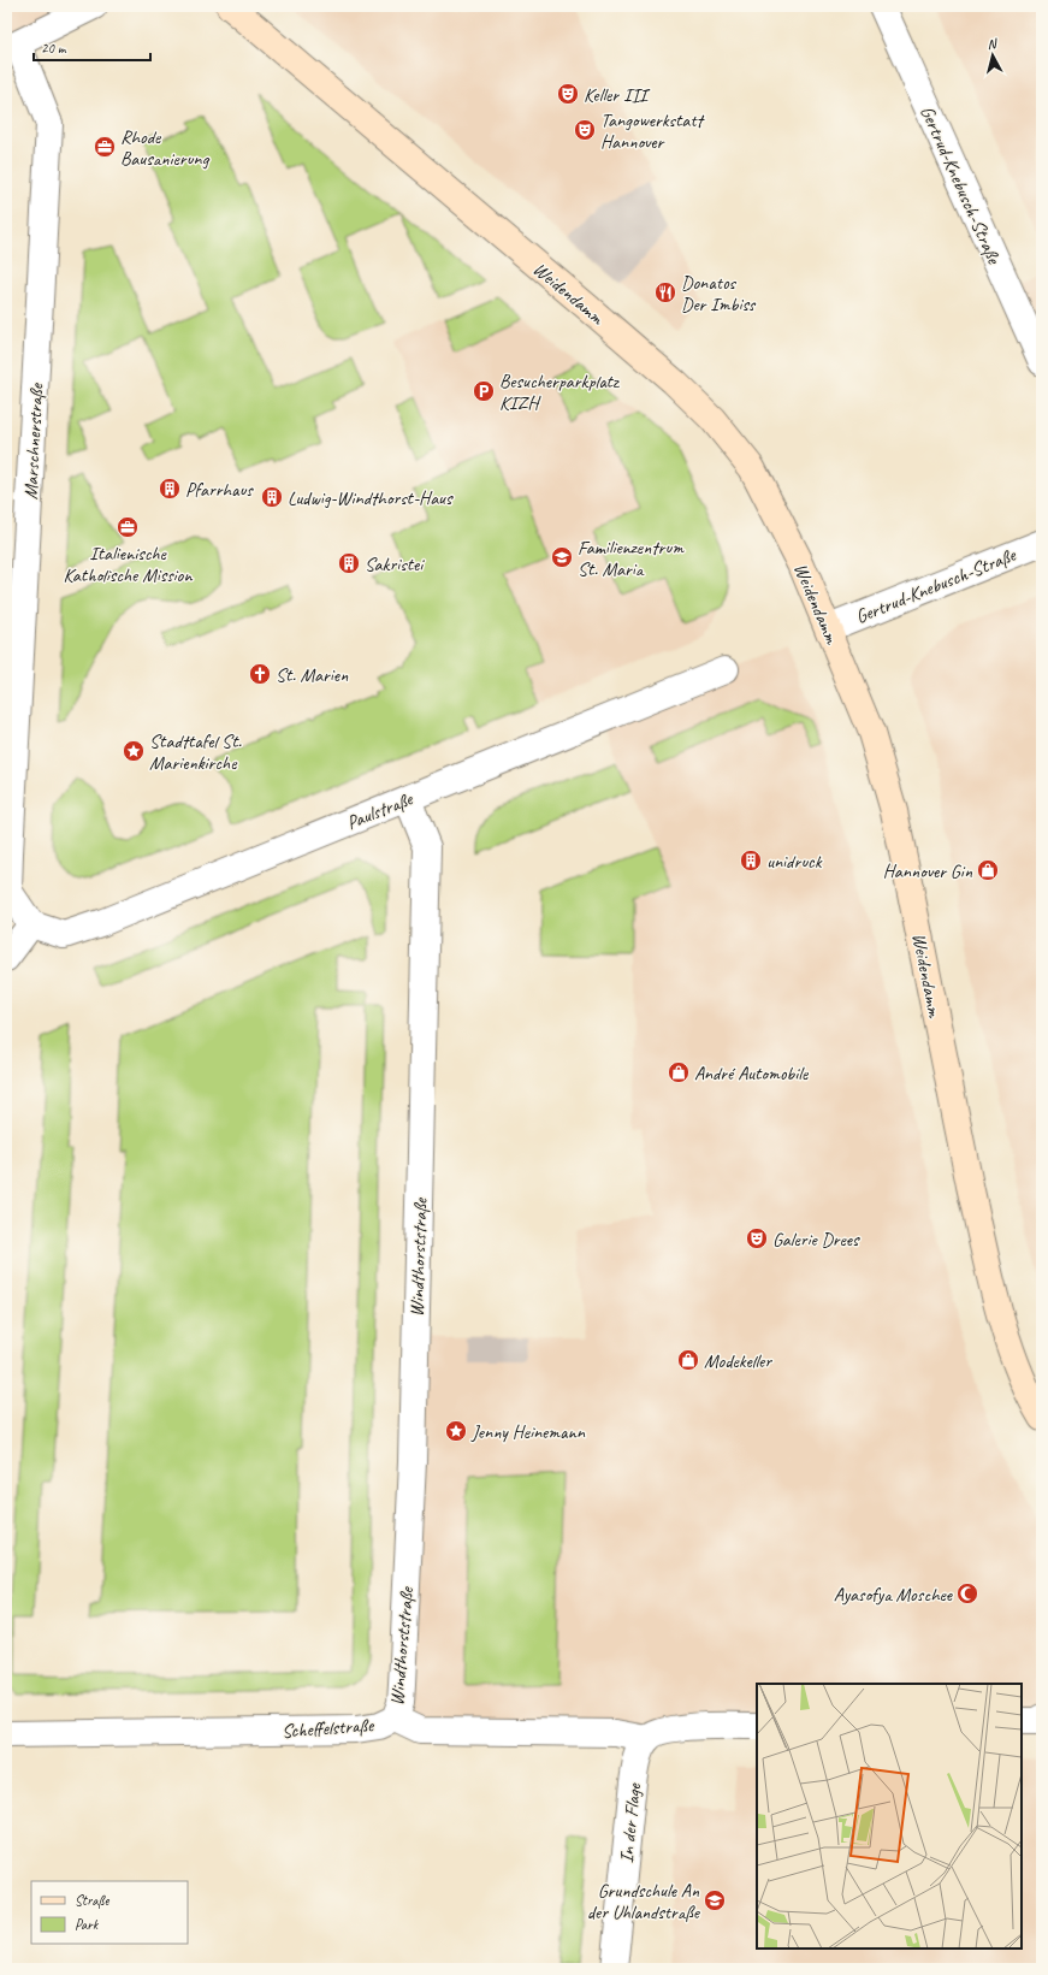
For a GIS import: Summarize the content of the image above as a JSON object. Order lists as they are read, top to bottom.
{
  "streets": {
    "main road": ["Weidendamm"],
    "street": [
      "Gertrud-Knebusch-Straße",
      "Marschnerstraße",
      "Paulstraße",
      "Windthorststraße",
      "Scheffelstraße",
      "In der Flage"
    ]
  },
  "crossings": [
    ["Gertrud-Knebusch-Straße", "Weidendamm"],
    ["Marschnerstraße", "Paulstraße"],
    ["Paulstraße", "Windthorststraße"],
    ["Windthorststraße", "Scheffelstraße"],
    ["Scheffelstraße", "In der Flage"]
  ],
  "places": {
    "theatre": ["Keller III", "Tangowerkstatt Hannover", "Galerie Drees"],
    "office": ["Rhode Bausanierung", "Italienische Katholische Mission"],
    "restaurant": ["Donatos Der Imbiss"],
    "parking": ["Besucherparkplatz KIZH"],
    "building": [
      "Pfarrhaus",
      "Ludwig-Windthorst-Haus",
      "Sakristei",
      "unidruck"
    ],
    "school or university": ["Familienzentrum St. Maria", "Grundschule An der Uhlandstraße"],
    "church": ["St. Marien"],
    "place": ["Stadttafel St. Marienkirche", "Jenny Heinemann"],
    "shop": ["Hannover Gin", "André Automobile", "Modekeller"],
    "mosque": ["Ayasofya Moschee"]
  },
  "legend": ["Straße", "Park"],
  "scale_bar": "20 m",
  "north": "top"
}
